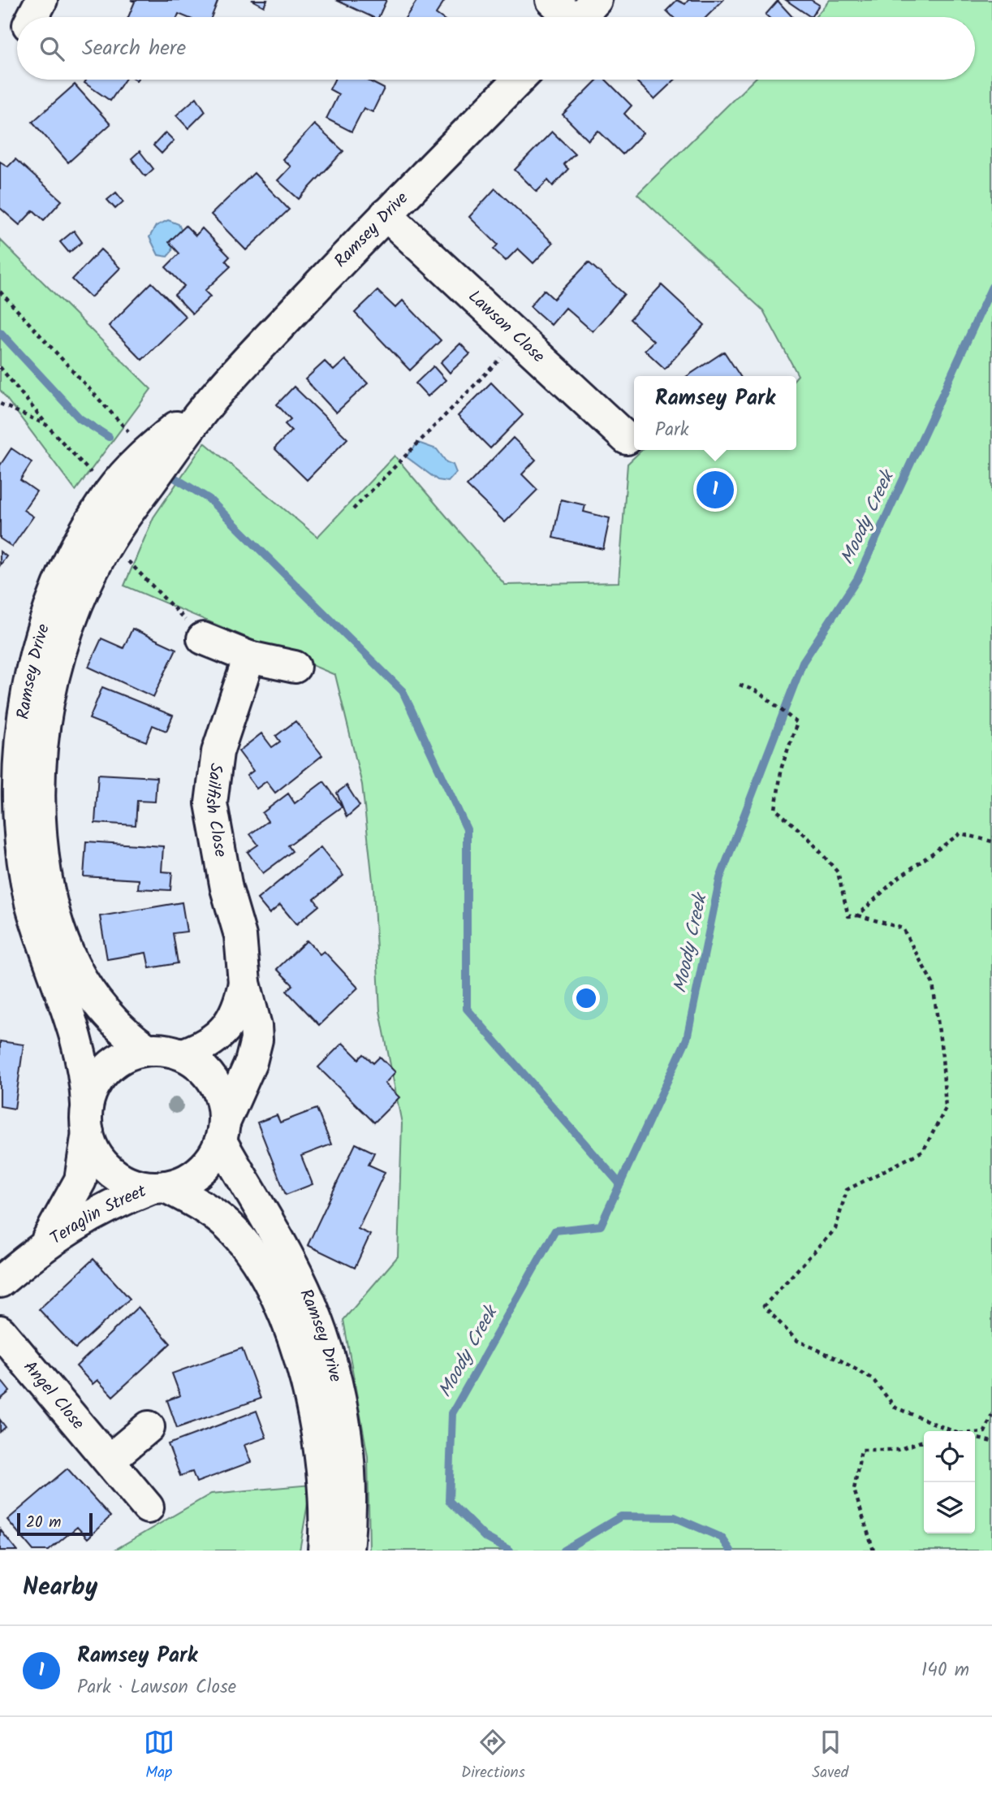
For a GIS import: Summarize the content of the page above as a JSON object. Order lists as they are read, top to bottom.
{
  "streets": {
    "main road": [
      "Ramsey Drive",
      "Lawson Close",
      "Sailfish Close",
      "Teraglin Street",
      "Angel Close"
    ]
  },
  "crossings": [
    ["Ramsey Drive", "Lawson Close"],
    ["Ramsey Drive", "Sailfish Close"],
    ["Ramsey Drive", "Teraglin Street"],
    ["Sailfish Close", "Teraglin Street"]
  ],
  "water": ["Moody Creek"],
  "scale_bar": "20 m",
  "page": {
    "search": "Search here",
    "popup": ["Ramsey Park", "Park"],
    "pins": "1",
    "scale": "20 m",
    "heading": "Nearby",
    "list": [
      {
        "mark": "1",
        "name": "Ramsey Park",
        "note": "Park · Lawson Close",
        "value": "140 m"
      }
    ],
    "nav": ["Map", "Directions", "Saved"]
  }
}
